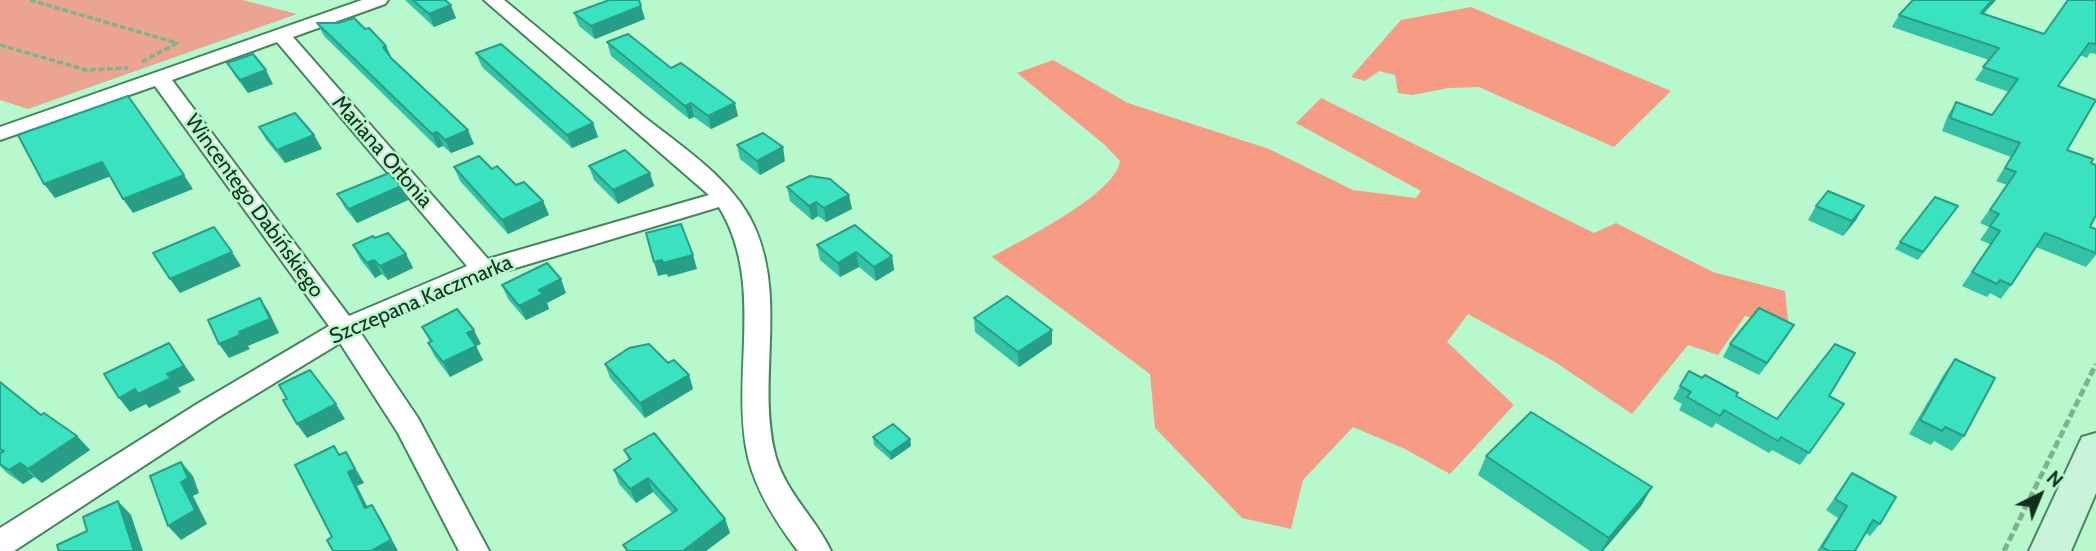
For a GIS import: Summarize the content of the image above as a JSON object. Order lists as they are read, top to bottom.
{
  "streets": {
    "street": ["Mariana Orłonia", "Wincentego Dabińskiego", "Szczepana Kaczmarka"]
  },
  "crossings": [
    ["Mariana Orłonia", "Szczepana Kaczmarka"],
    ["Wincentego Dabińskiego", "Szczepana Kaczmarka"]
  ],
  "north": "top right"
}
